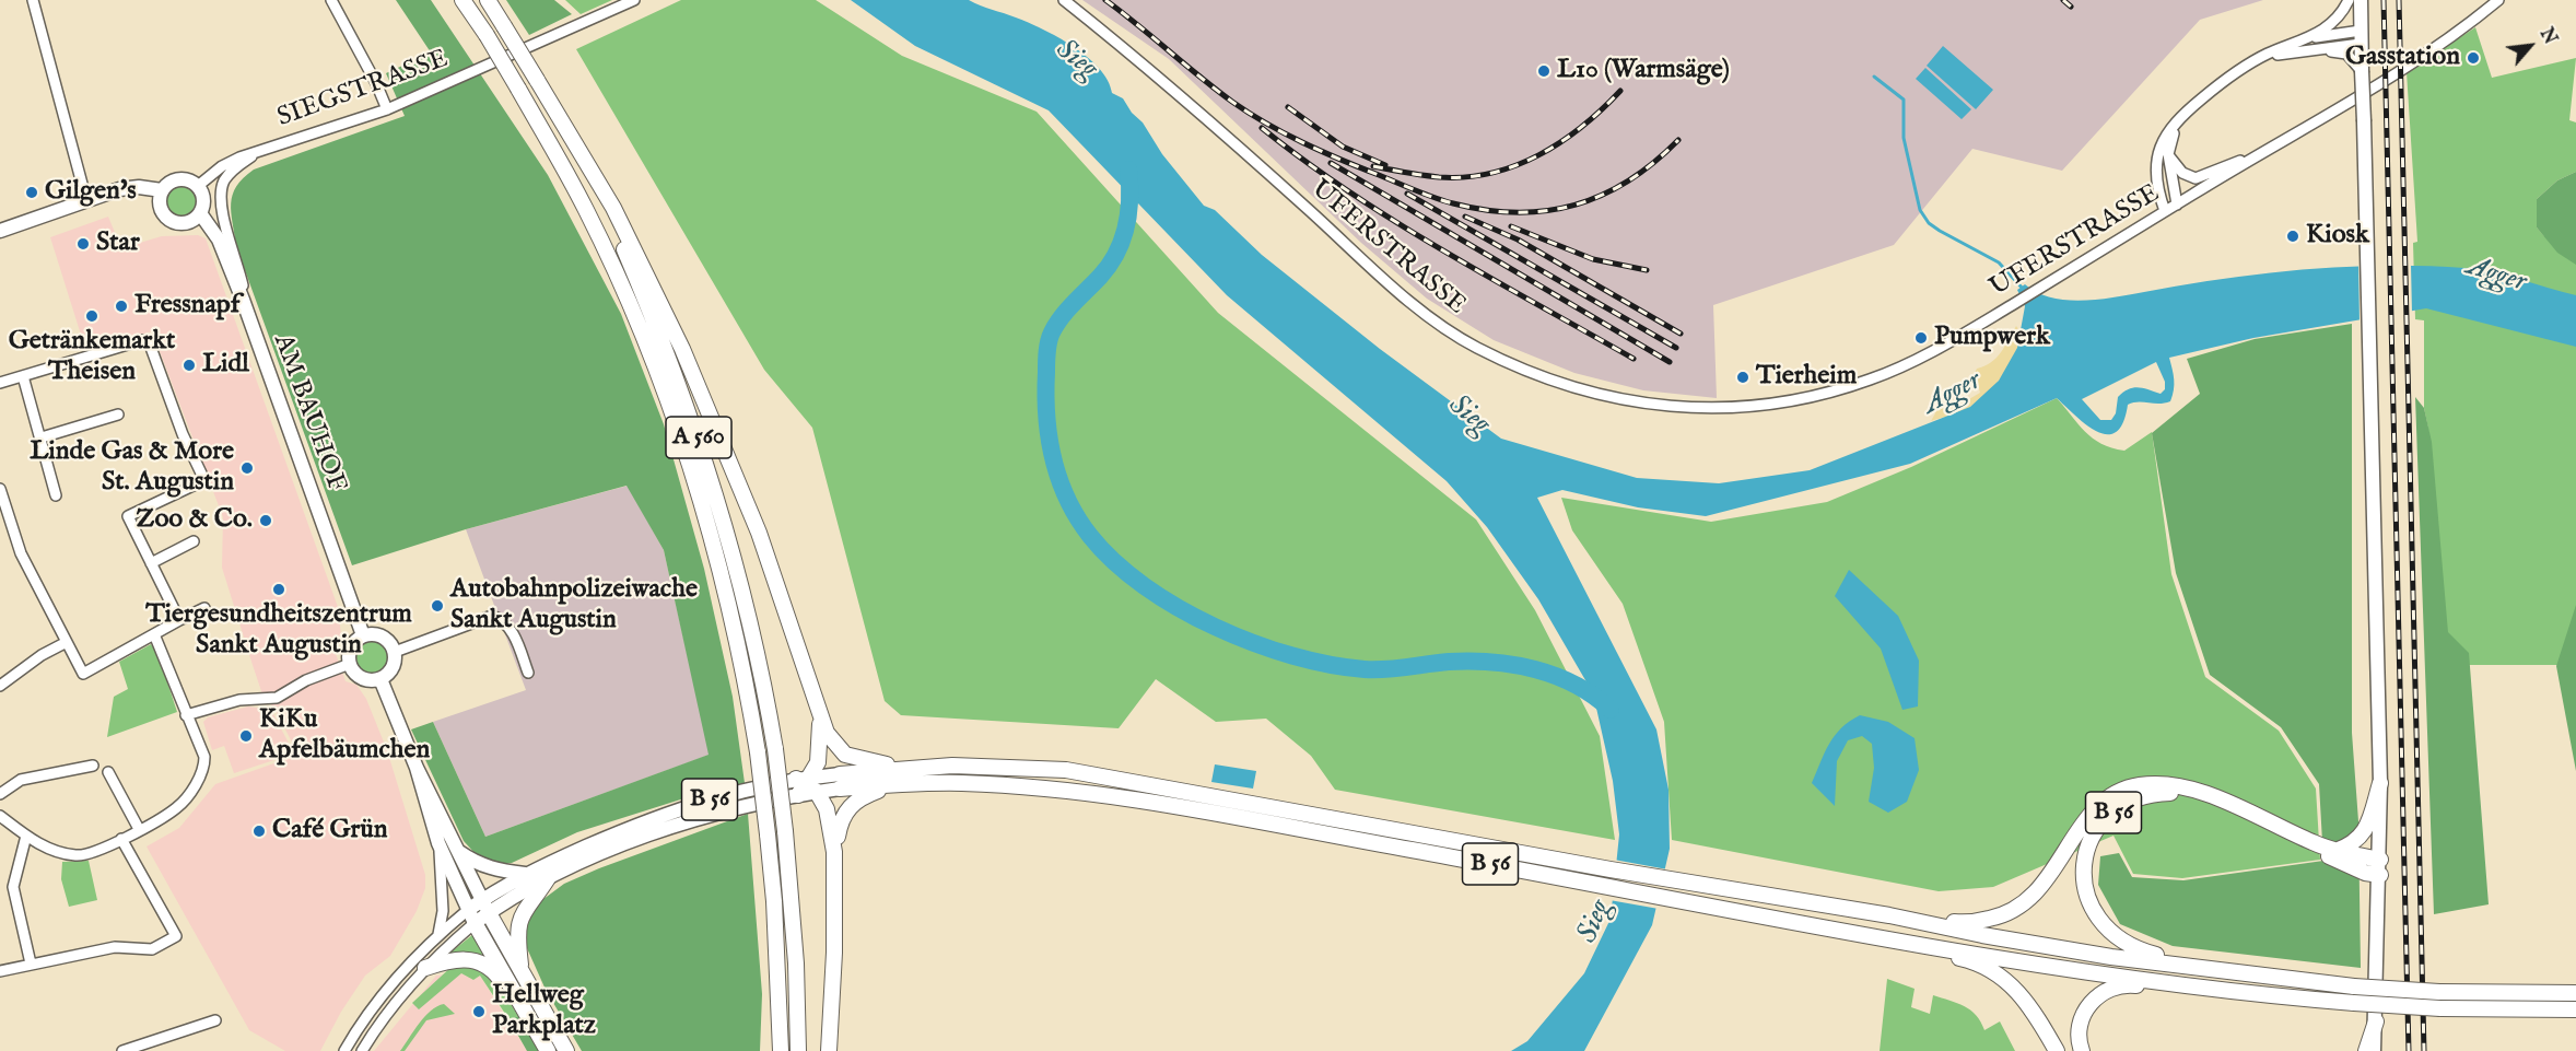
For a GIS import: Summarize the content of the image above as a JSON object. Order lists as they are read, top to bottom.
{
  "streets": {
    "highway": ["A 560", "B 56"],
    "main road": ["AM BAUHOF"],
    "street": ["SIEGSTRASSE", "UFERSTRASSE"]
  },
  "crossings": [
    ["SIEGSTRASSE", "AM BAUHOF"]
  ],
  "water": ["Sieg", "Agger"],
  "places": [
    "Gasstation",
    "L10 (Warmsäge)",
    "Gilgen's",
    "Kiosk",
    "Star",
    "Fressnapf",
    "Getränkemarkt Theisen",
    "Pumpwerk",
    "Lidl",
    "Tierheim",
    "Linde Gas & More St. Augustin",
    "Zoo & Co.",
    "Tiergesundheitszentrum Sankt Augustin",
    "Autobahnpolizeiwache Sankt Augustin",
    "KiKu Apfelbäumchen",
    "Café Grün",
    "Hellweg Parkplatz"
  ],
  "north": "top right"
}
